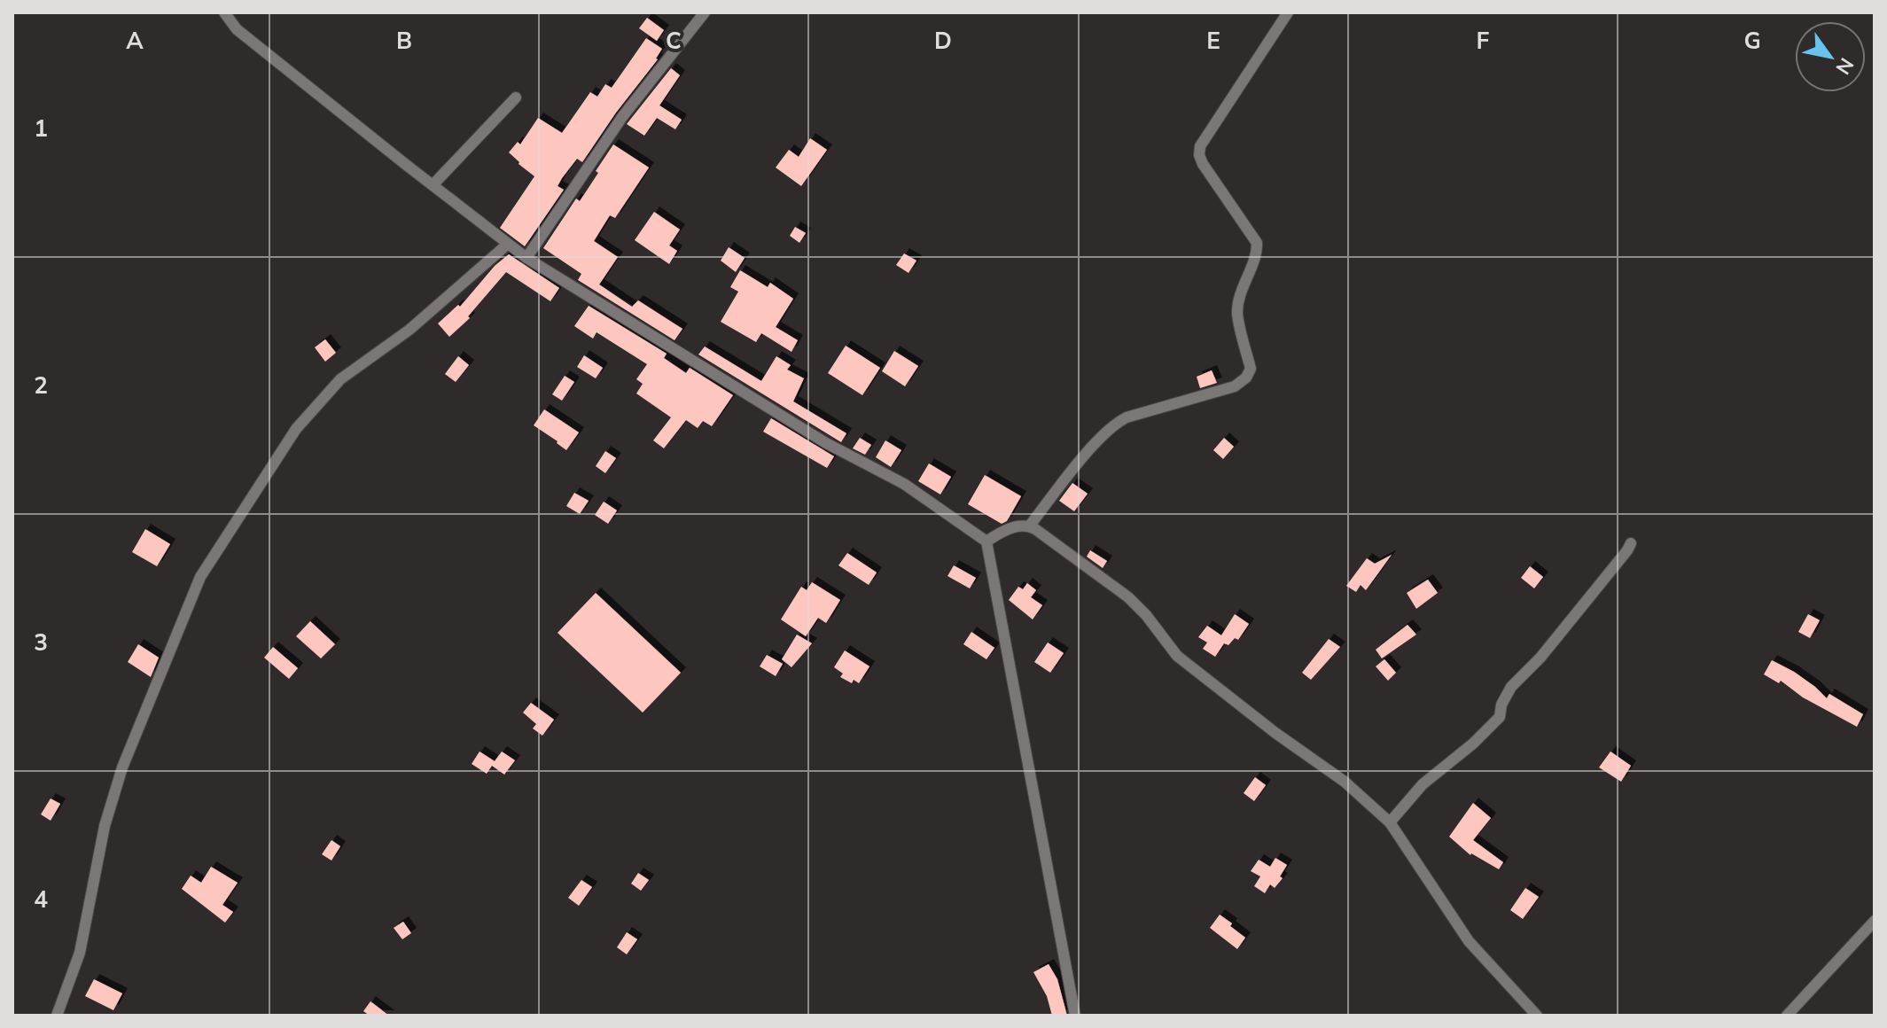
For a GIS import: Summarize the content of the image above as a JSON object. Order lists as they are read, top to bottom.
{
  "north": "bottom right",
  "grid": {
    "columns": [
      "A",
      "B",
      "C",
      "D",
      "E",
      "F",
      "G"
    ],
    "rows": [
      "1",
      "2",
      "3",
      "4"
    ]
  }
}
